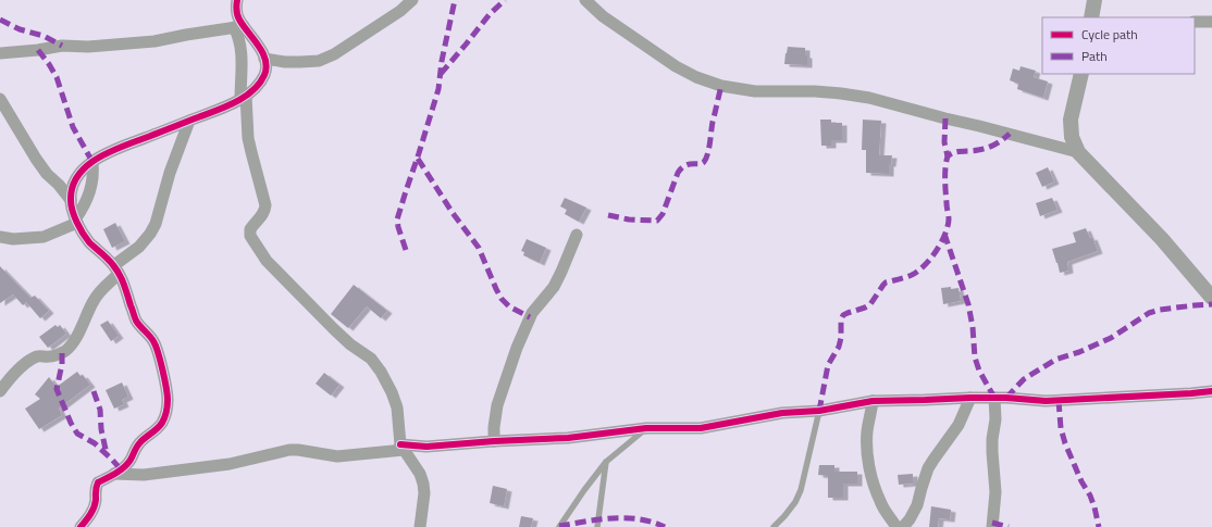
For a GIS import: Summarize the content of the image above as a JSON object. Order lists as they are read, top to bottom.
{
  "legend": ["Cycle path", "Path"]
}
